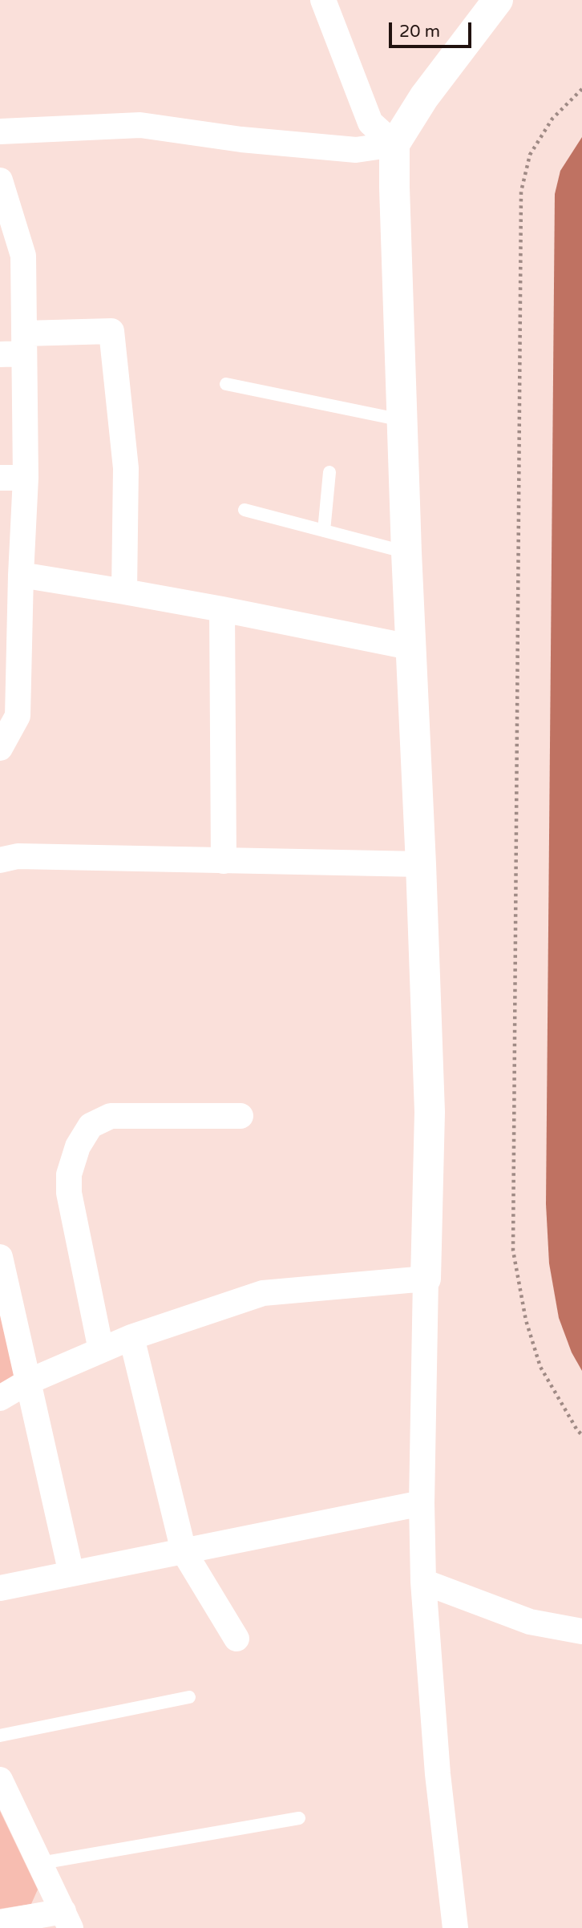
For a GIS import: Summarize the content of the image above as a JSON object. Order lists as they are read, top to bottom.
{
  "scale_bar": "20 m"
}
